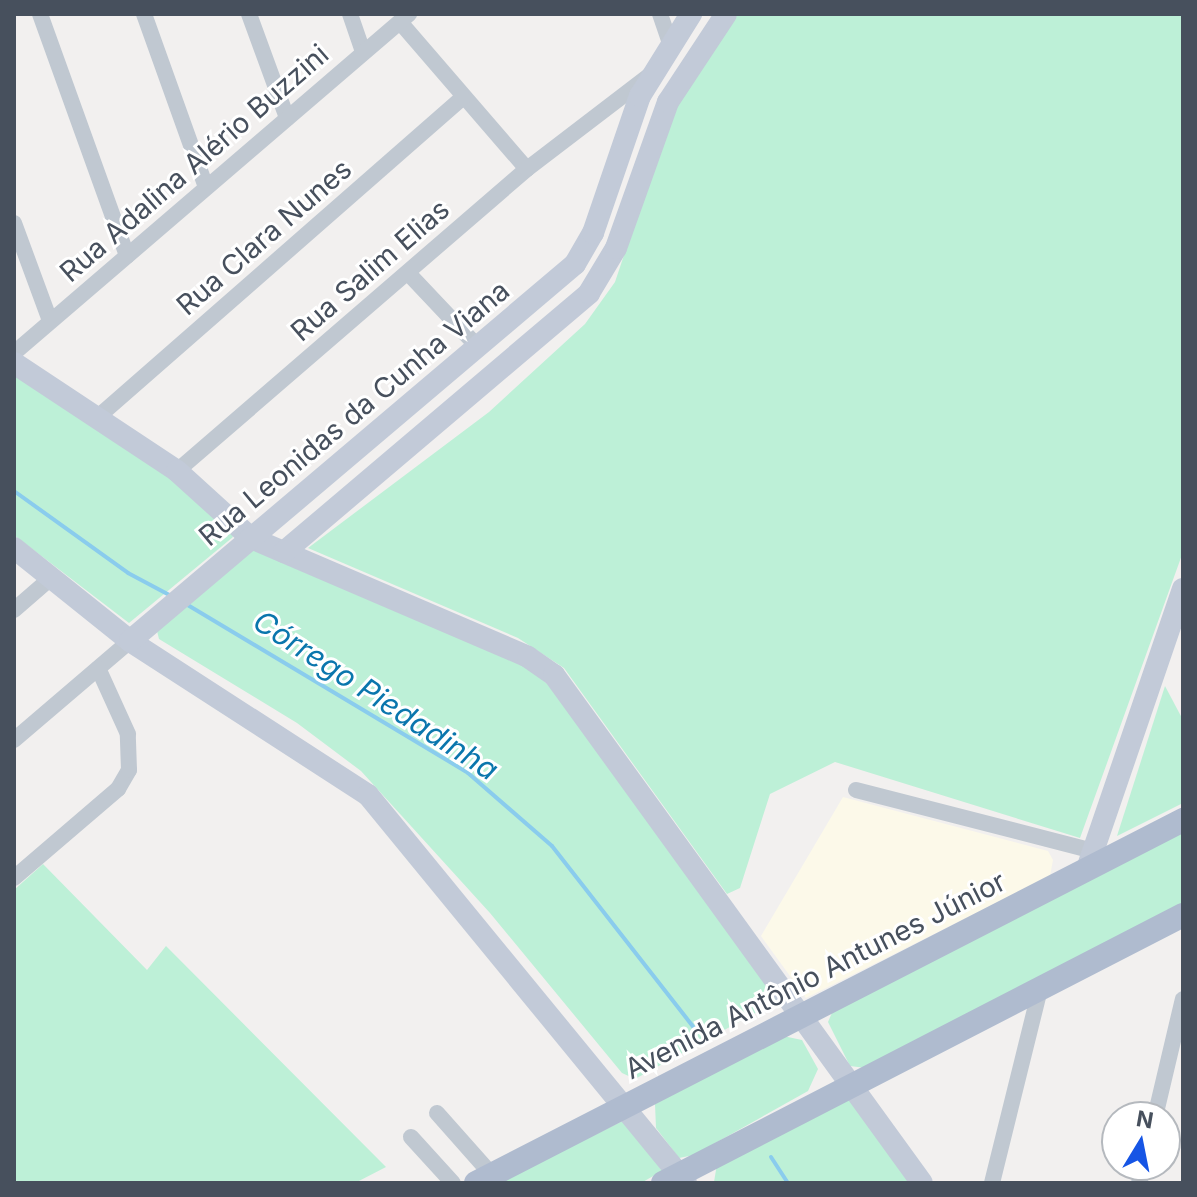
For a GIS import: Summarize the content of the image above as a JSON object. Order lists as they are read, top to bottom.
{
  "streets": {
    "main road": ["Rua Leonidas da Cunha Viana", "Avenida Antônio Antunes Júnior"],
    "street": ["Rua Adalina Alério Buzzini", "Rua Clara Nunes", "Rua Salim Elias"]
  },
  "crossings": [
    ["Rua Salim Elias", "Rua Leonidas da Cunha Viana"]
  ],
  "water": ["Córrego Piedadinha"],
  "north": "top"
}
